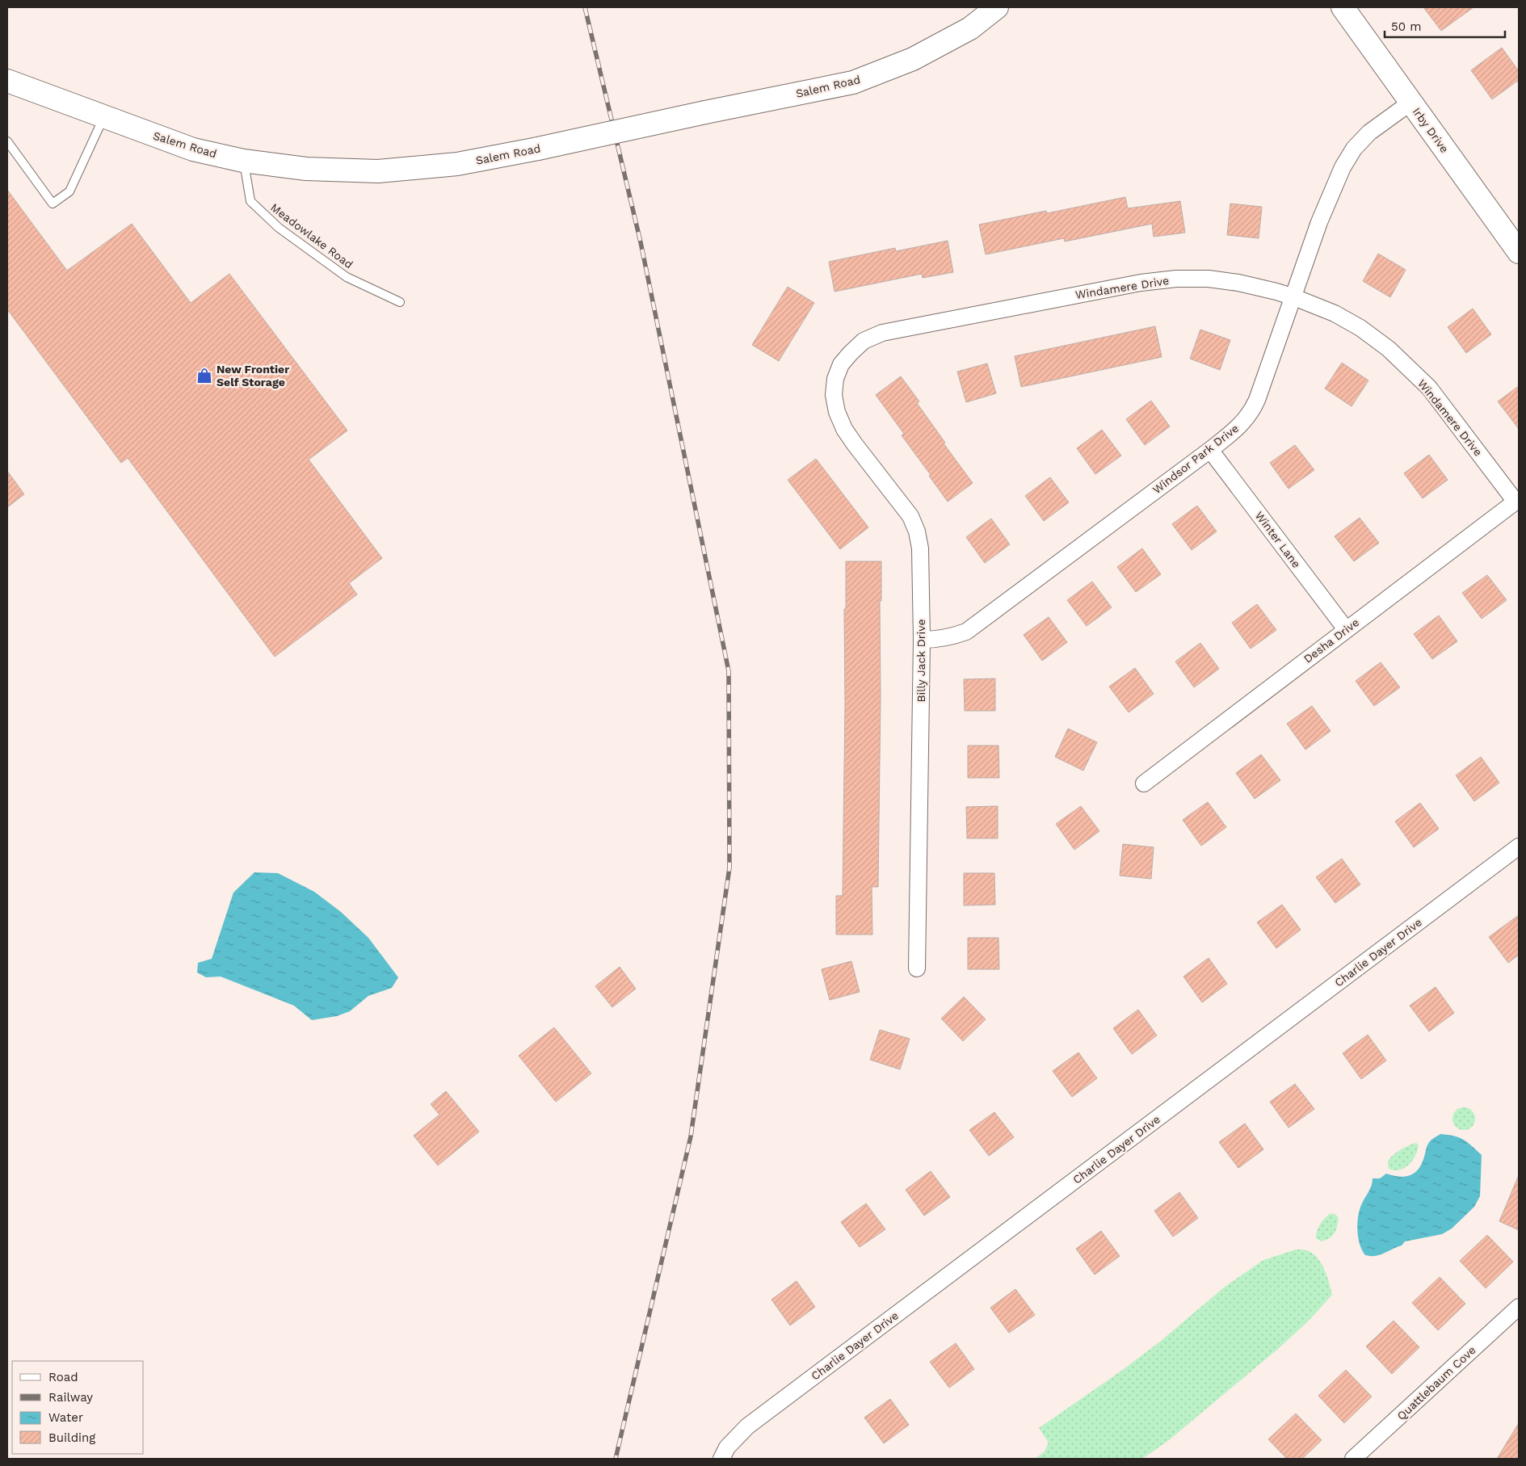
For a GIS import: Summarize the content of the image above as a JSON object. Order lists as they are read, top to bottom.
{
  "streets": {
    "main road": ["Salem Road", "Irby Drive"],
    "street": [
      "Windamere Drive",
      "Windsor Park Drive",
      "Winter Lane",
      "Desha Drive",
      "Billy Jack Drive",
      "Charlie Dayer Drive",
      "Quattlebaum Cove"
    ],
    "lane": ["Meadowlake Road"]
  },
  "crossings": [
    ["Salem Road", "Meadowlake Road"],
    ["Irby Drive", "Windsor Park Drive"],
    ["Windamere Drive", "Windsor Park Drive"],
    ["Windamere Drive", "Desha Drive"],
    ["Windamere Drive", "Billy Jack Drive"],
    ["Windsor Park Drive", "Winter Lane"],
    ["Windsor Park Drive", "Billy Jack Drive"],
    ["Winter Lane", "Desha Drive"]
  ],
  "places": {
    "shop": ["New Frontier Self Storage"]
  },
  "legend": [
    "Road",
    "Railway",
    "Water",
    "Building"
  ],
  "scale_bar": "50 m"
}
